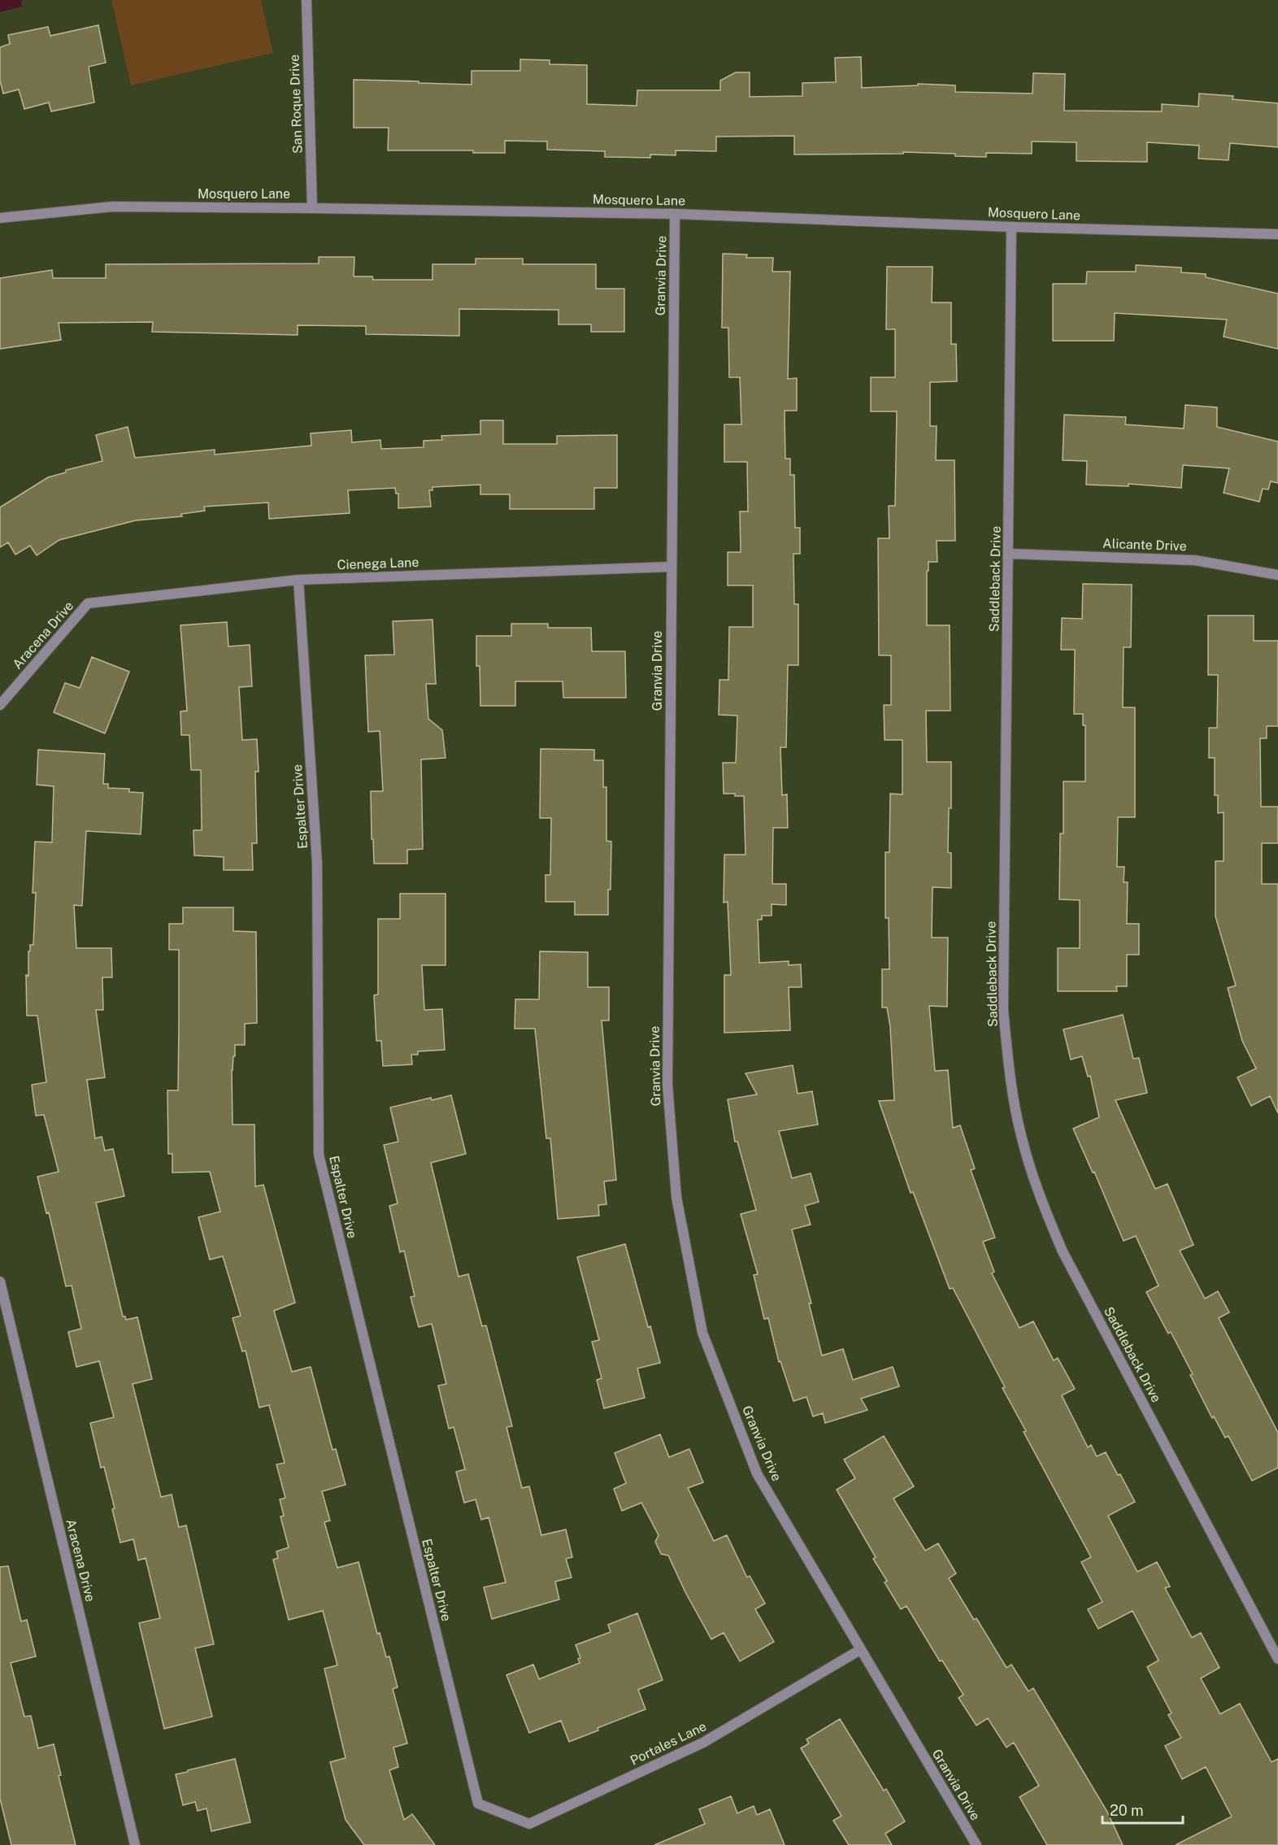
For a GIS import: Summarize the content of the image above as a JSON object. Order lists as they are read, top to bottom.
{
  "streets": {
    "street": [
      "San Roque Drive",
      "Mosquero Lane",
      "Granvia Drive",
      "Alicante Drive",
      "Cienega Lane",
      "Saddleback Drive",
      "Aracena Drive",
      "Espalter Drive",
      "Portales Lane"
    ]
  },
  "crossings": [
    ["San Roque Drive", "Mosquero Lane"],
    ["Mosquero Lane", "Granvia Drive"],
    ["Mosquero Lane", "Saddleback Drive"],
    ["Granvia Drive", "Cienega Lane"],
    ["Granvia Drive", "Portales Lane"],
    ["Alicante Drive", "Saddleback Drive"],
    ["Cienega Lane", "Aracena Drive"],
    ["Cienega Lane", "Espalter Drive"],
    ["Espalter Drive", "Portales Lane"]
  ],
  "scale_bar": "20 m"
}
